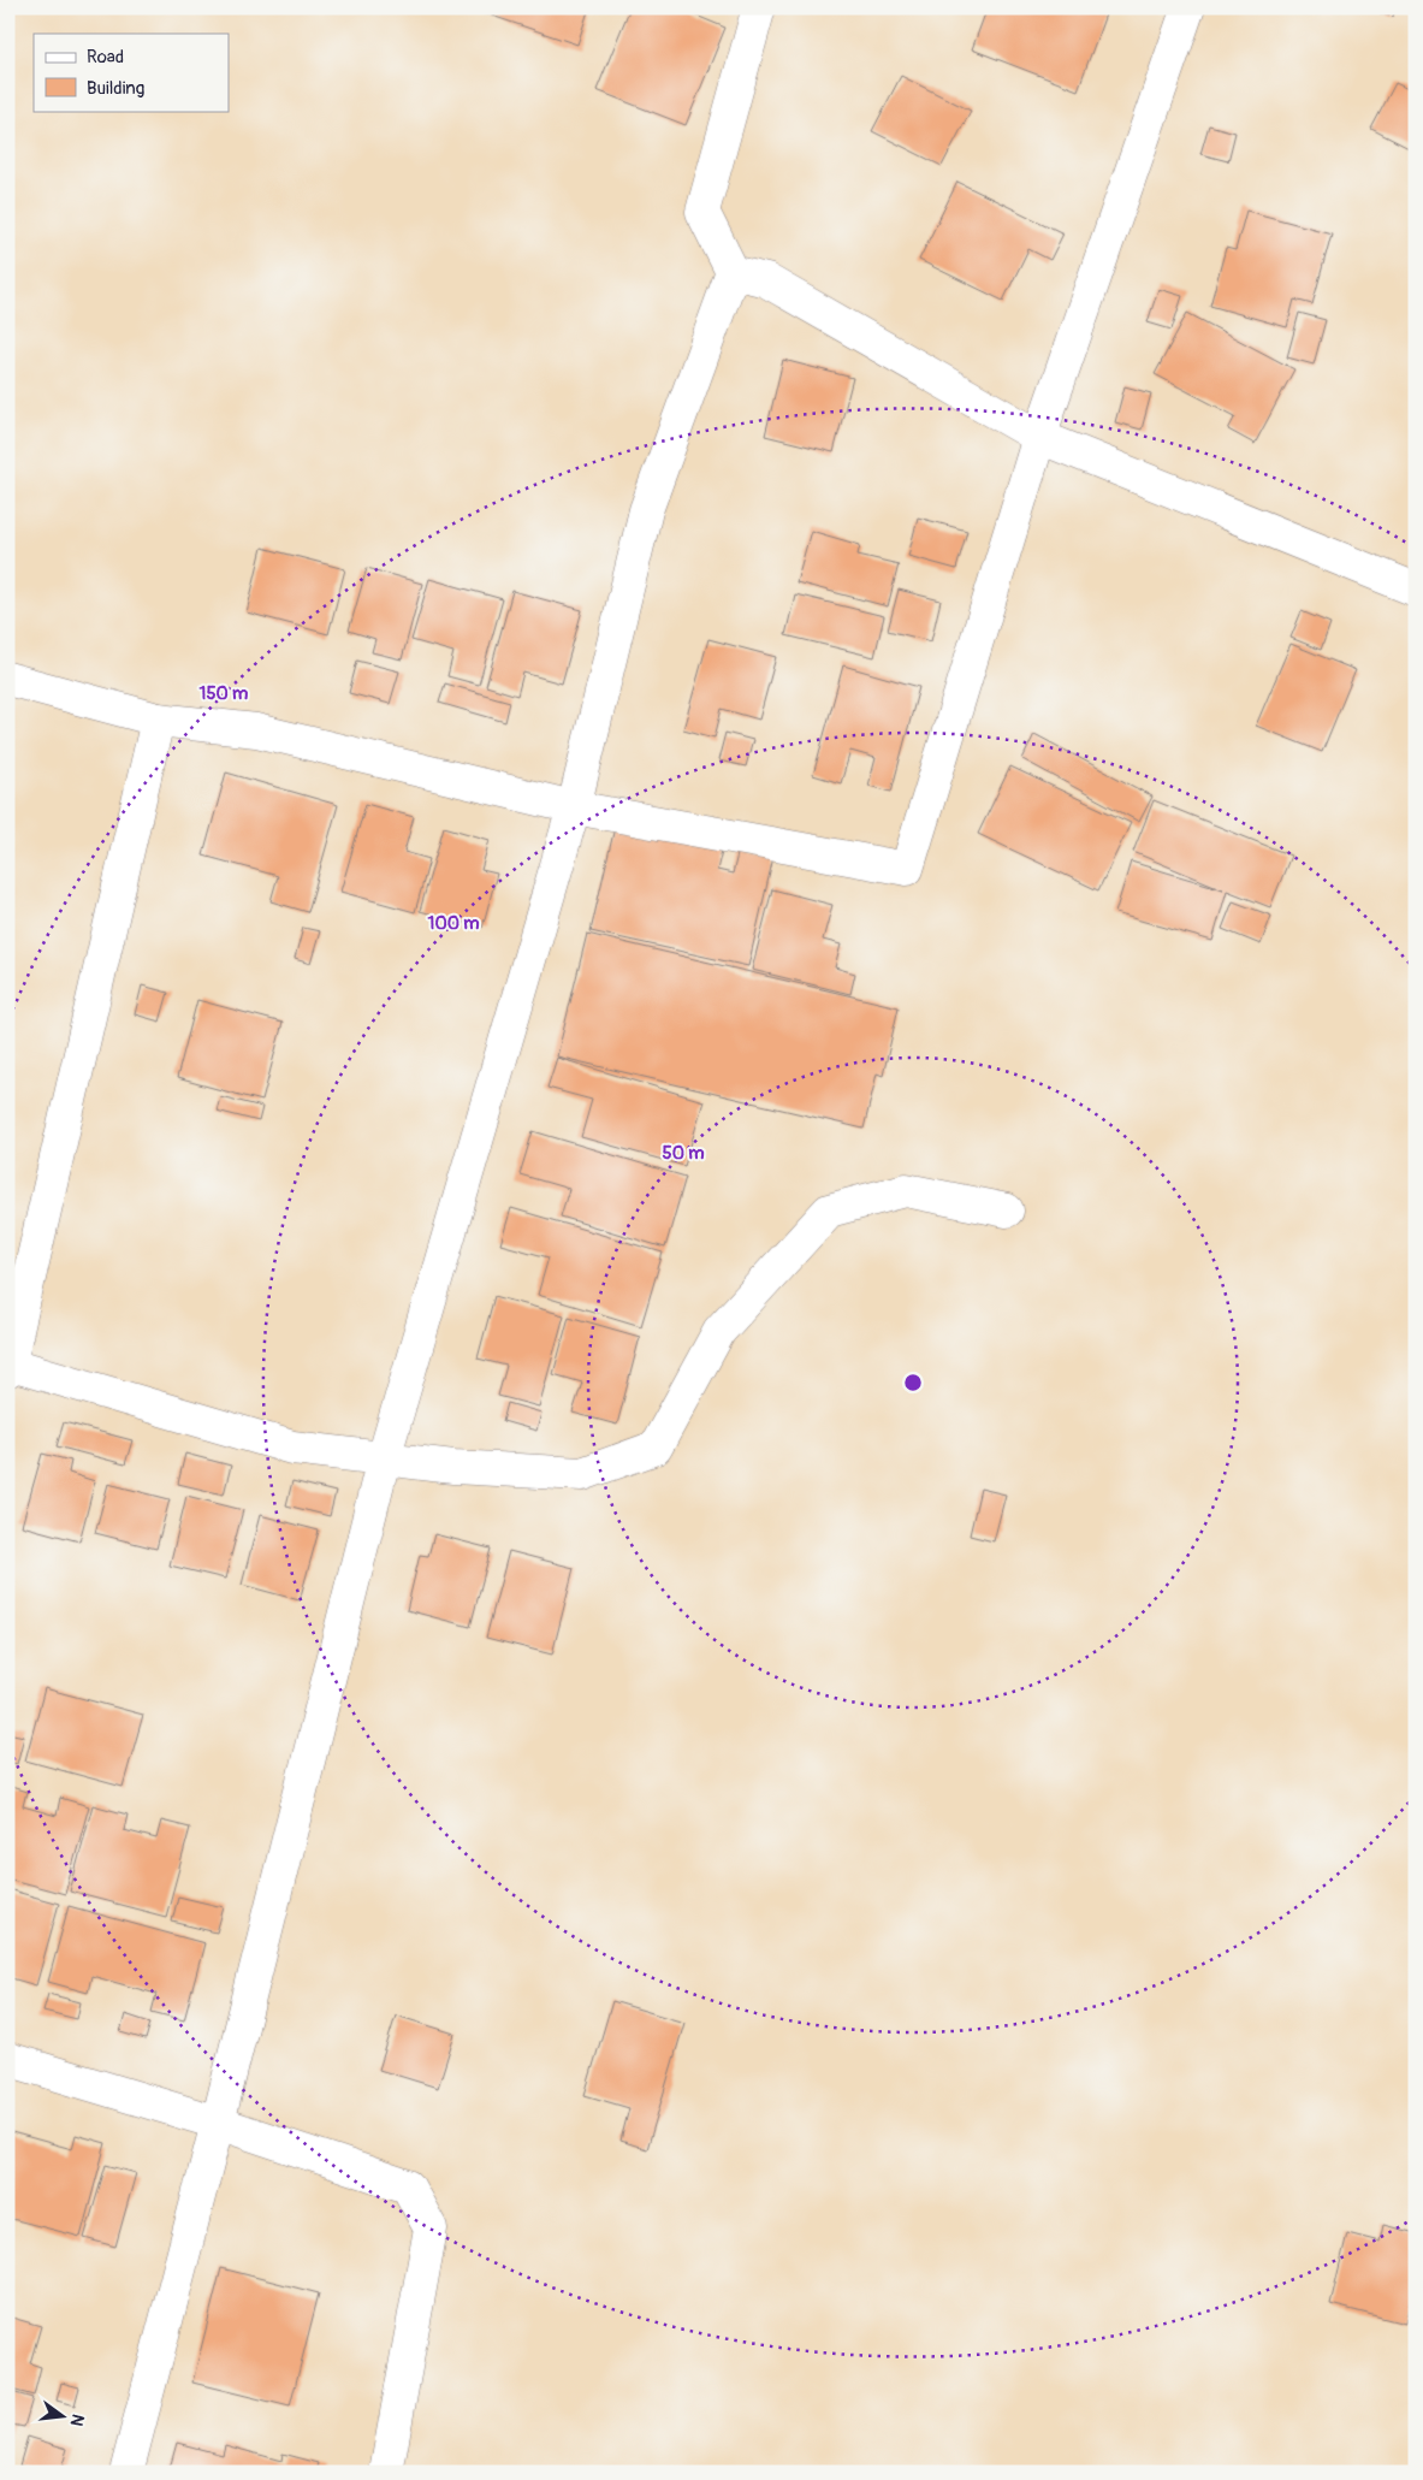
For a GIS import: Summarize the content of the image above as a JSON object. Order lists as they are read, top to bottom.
{
  "legend": ["Road", "Building"],
  "north": "right",
  "rings": ["150 m", "100 m", "50 m"]
}
